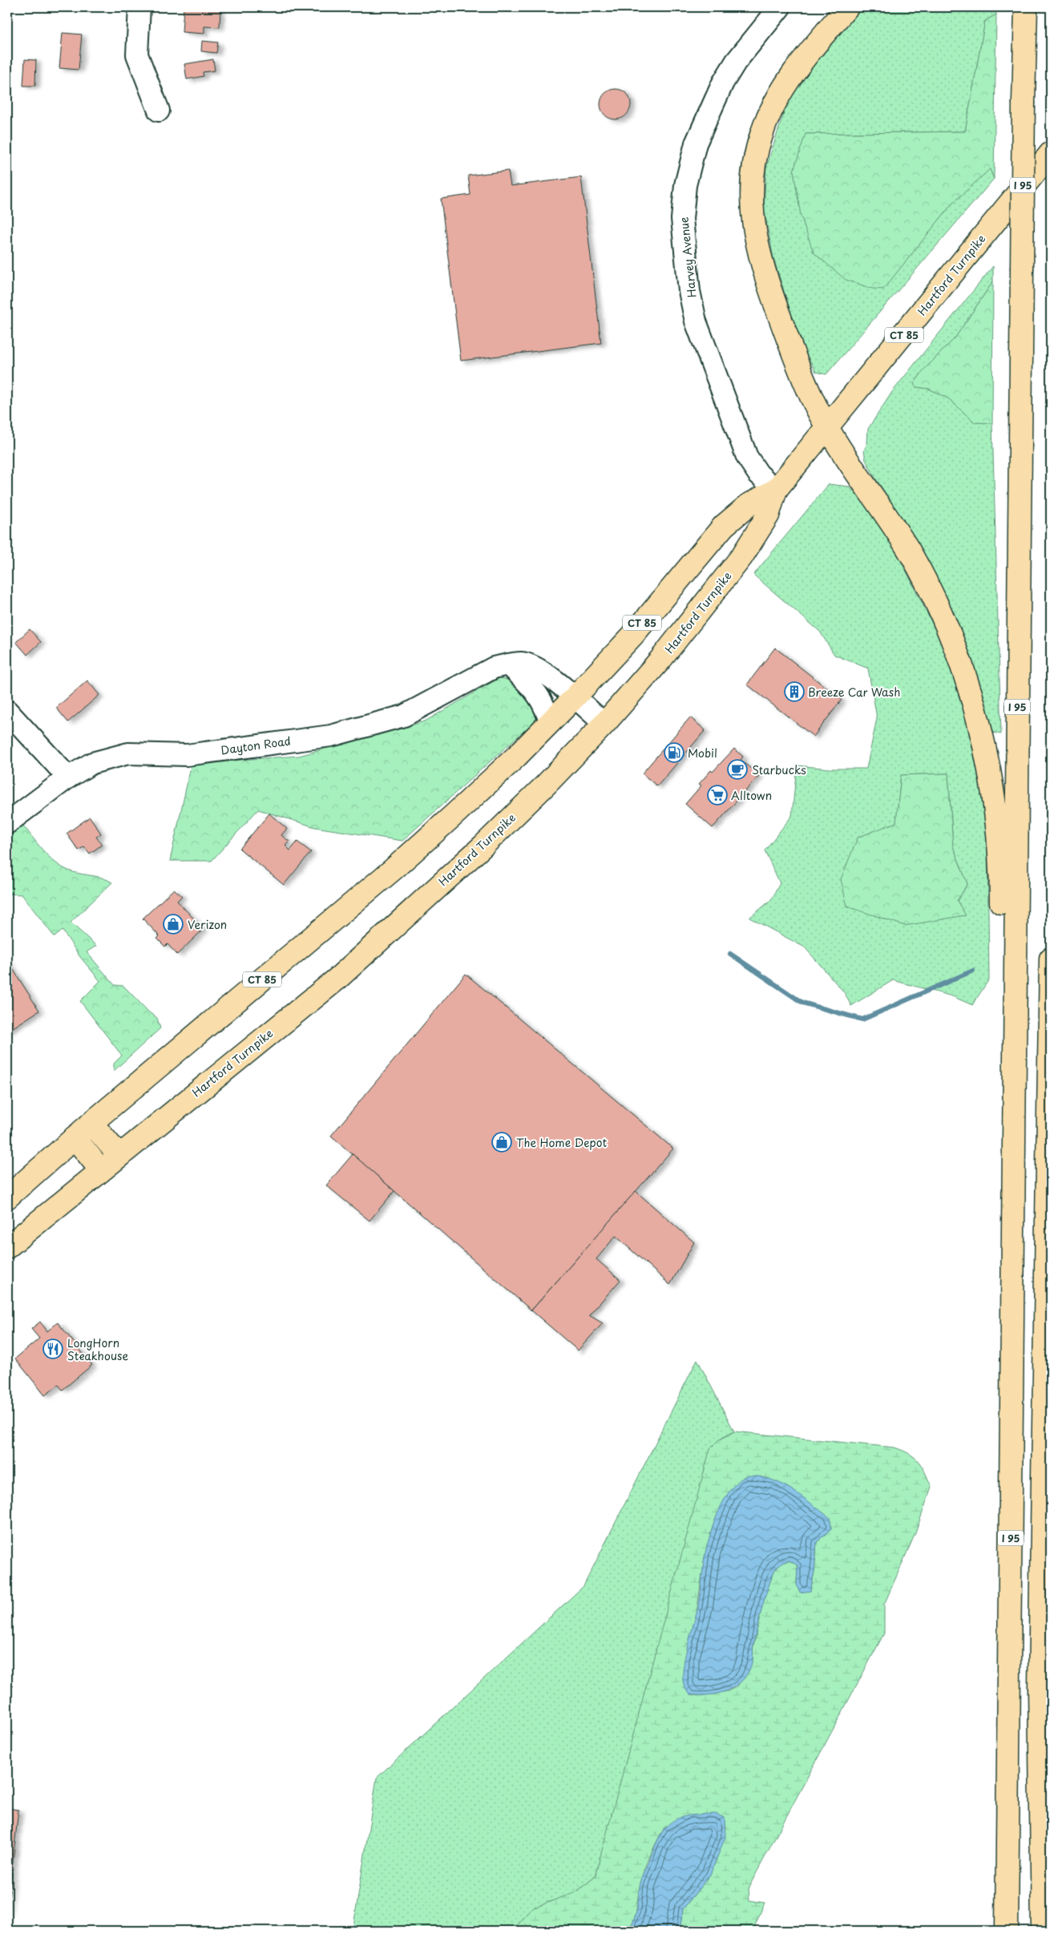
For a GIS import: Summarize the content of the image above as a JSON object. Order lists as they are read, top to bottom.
{
  "streets": {
    "highway": ["I 95", "Hartford Turnpike", "CT 85"],
    "street": ["Harvey Avenue", "Dayton Road"]
  },
  "crossings": [
    ["Harvey Avenue", "Hartford Turnpike"],
    ["Hartford Turnpike", "Dayton Road"]
  ],
  "places": {
    "building": ["Breeze Car Wash"],
    "fuel station": ["Mobil"],
    "cafe": ["Starbucks"],
    "supermarket": ["Alltown"],
    "shop": ["Verizon", "The Home Depot"],
    "restaurant": ["LongHorn Steakhouse"]
  }
}
